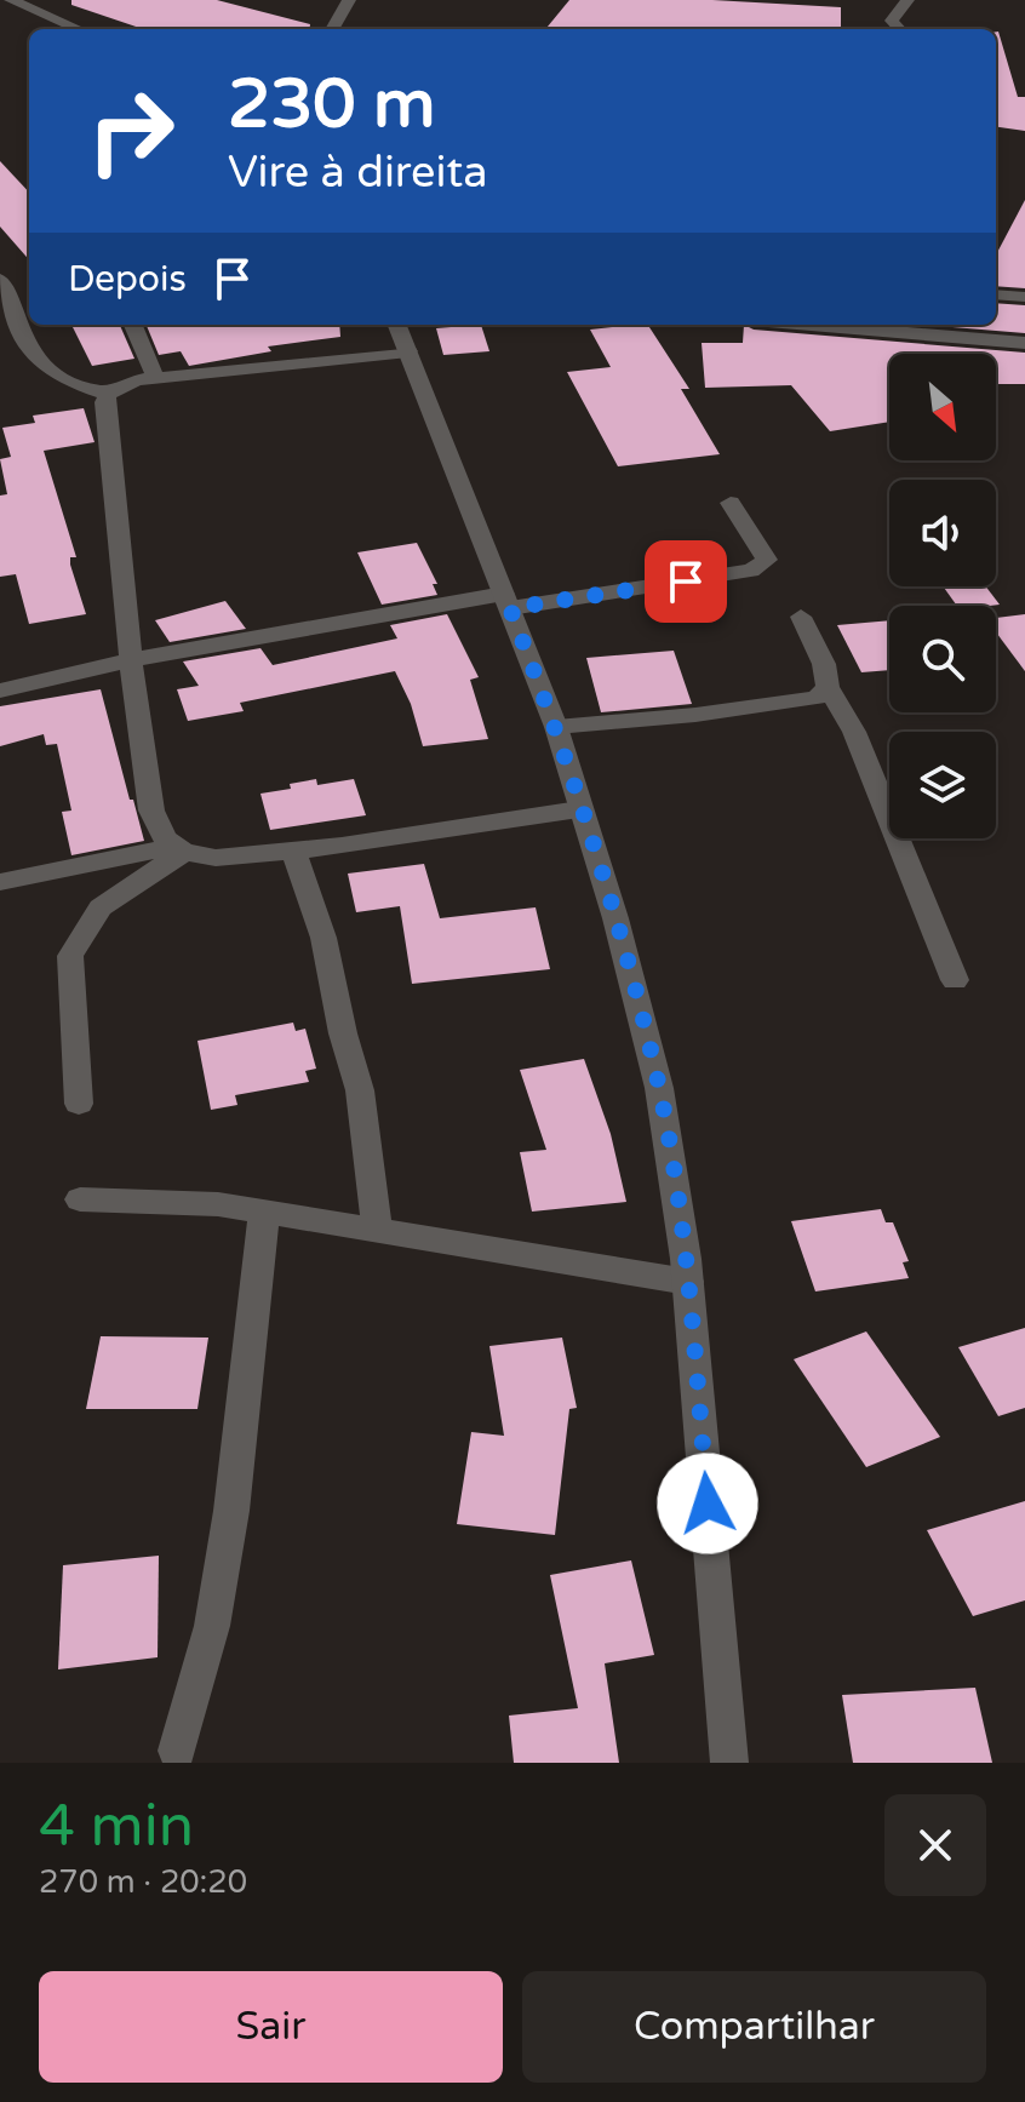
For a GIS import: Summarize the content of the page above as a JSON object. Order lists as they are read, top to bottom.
{
  "north": "bottom right",
  "page": {
    "turn": ["230 m", "Vire à direita"],
    "then": "Depois",
    "heading": ["4 min", "270 m · 20:20"],
    "buttons": ["Sair", "Compartilhar"]
  }
}
